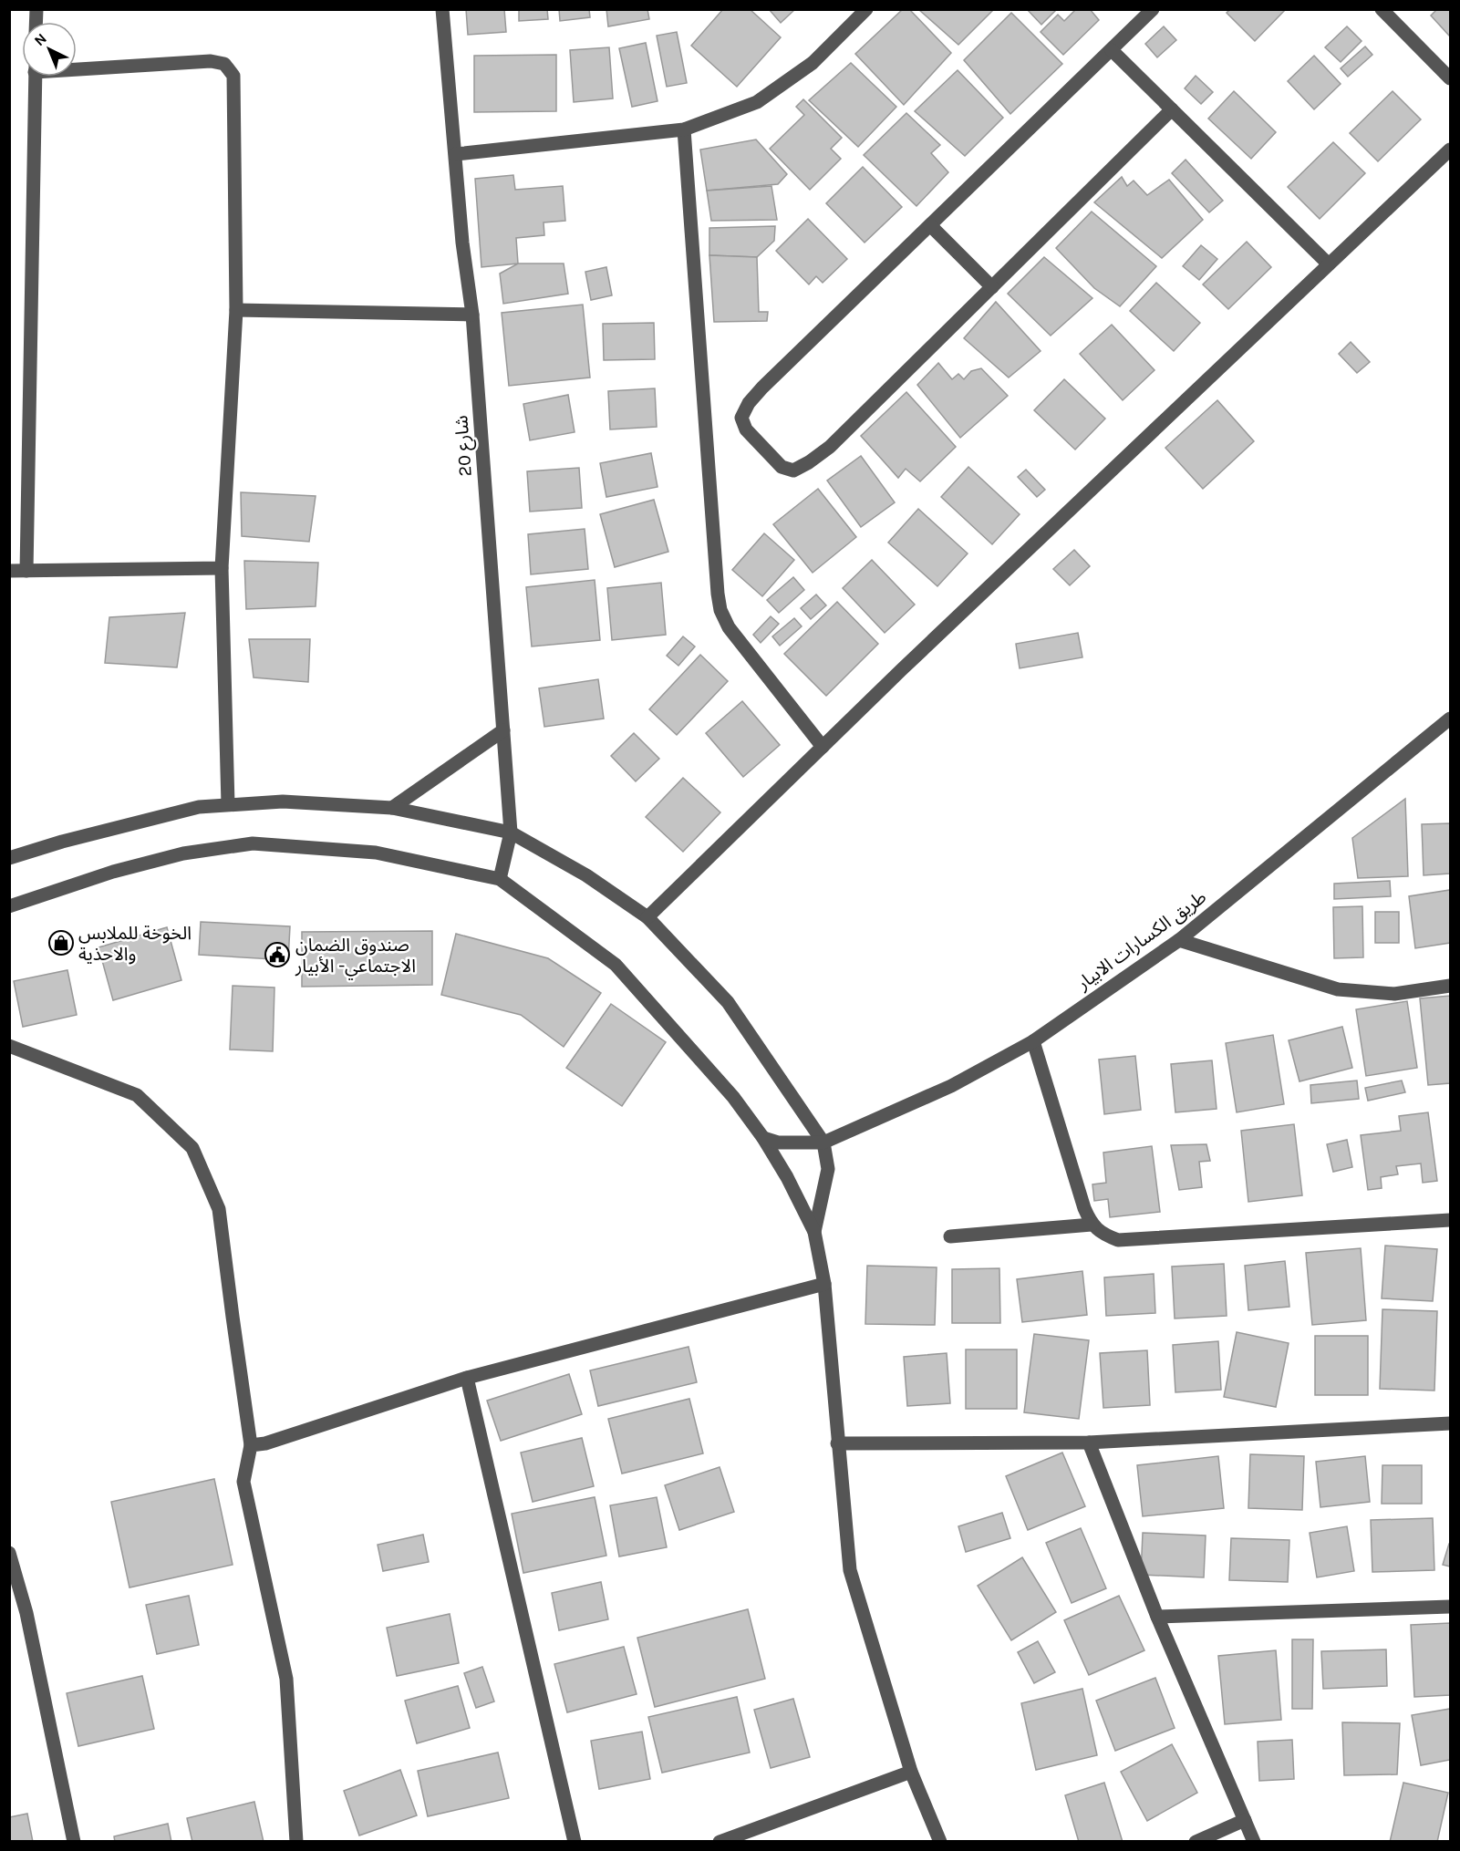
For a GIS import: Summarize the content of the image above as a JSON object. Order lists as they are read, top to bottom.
{
  "streets": {
    "street": ["شارع 20", "طريق الكسارات الابيار"]
  },
  "places": {
    "shop": ["الخوخة للملابس والاحذية"],
    "public building": ["صندوق الضمان الاجتماعي- الأبيار"]
  },
  "north": "top left"
}
